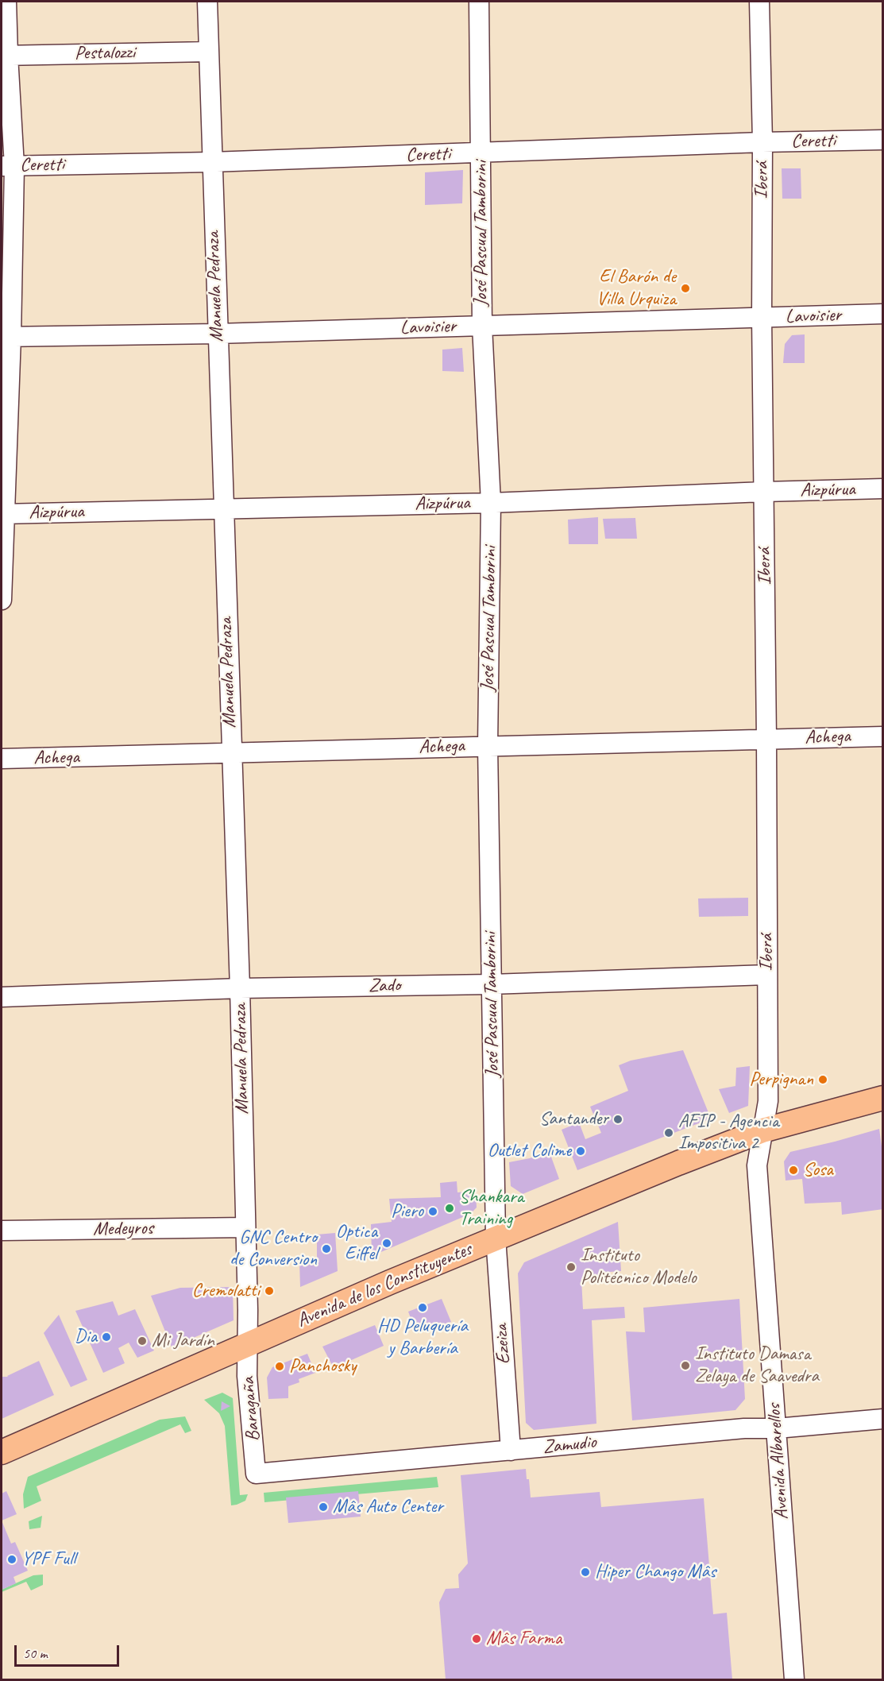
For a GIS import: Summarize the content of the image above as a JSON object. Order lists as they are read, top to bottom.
{
  "streets": {
    "main road": ["Avenida de los Constituyentes"],
    "street": [
      "Pestalozzi",
      "Ceretti",
      "Iberá",
      "José Pascual Tamborini",
      "Manuela Pedraza",
      "Lavoisier",
      "Aizpúrua",
      "Achega",
      "Zado",
      "Medeyros",
      "Ezeiza",
      "Baragaña",
      "Zamudio",
      "Avenida Albarellos"
    ]
  },
  "crossings": [
    ["Pestalozzi", "Manuela Pedraza"],
    ["Ceretti", "Iberá"],
    ["Ceretti", "José Pascual Tamborini"],
    ["Ceretti", "Manuela Pedraza"],
    ["Iberá", "Lavoisier"],
    ["Iberá", "Aizpúrua"],
    ["Iberá", "Achega"],
    ["Iberá", "Zado"],
    ["Iberá", "Avenida de los Constituyentes"],
    ["Iberá", "Avenida Albarellos"],
    ["José Pascual Tamborini", "Lavoisier"],
    ["José Pascual Tamborini", "Aizpúrua"],
    ["José Pascual Tamborini", "Achega"],
    ["José Pascual Tamborini", "Zado"],
    ["José Pascual Tamborini", "Avenida de los Constituyentes"],
    ["José Pascual Tamborini", "Ezeiza"],
    ["Manuela Pedraza", "Lavoisier"],
    ["Manuela Pedraza", "Aizpúrua"],
    ["Manuela Pedraza", "Achega"],
    ["Manuela Pedraza", "Zado"],
    ["Manuela Pedraza", "Medeyros"],
    ["Manuela Pedraza", "Avenida de los Constituyentes"],
    ["Manuela Pedraza", "Baragaña"],
    ["Avenida de los Constituyentes", "Ezeiza"],
    ["Avenida de los Constituyentes", "Baragaña"],
    ["Avenida de los Constituyentes", "Avenida Albarellos"],
    ["Ezeiza", "Zamudio"],
    ["Baragaña", "Zamudio"],
    ["Zamudio", "Avenida Albarellos"]
  ],
  "places": [
    "El Barón de Villa Urquiza",
    "Perpignan",
    "Santander",
    "AFIP - Agencia Impositiva 2",
    "Outlet Colime",
    "Sosa",
    "Shankara Training",
    "Piero",
    "Optica Eiffel",
    "GNC Centro de Conversion",
    "Instituto Politécnico Modelo",
    "Cremolatti",
    "HD Peluquería y Barbería",
    "Dia",
    "Mi Jardín",
    "Instituto Damasa Zelaya de Saavedra",
    "Panchosky",
    "Mâs Auto Center",
    "YPF Full",
    "Hiper Chango Mâs",
    "Mâs Farma"
  ],
  "scale_bar": "50 m"
}
